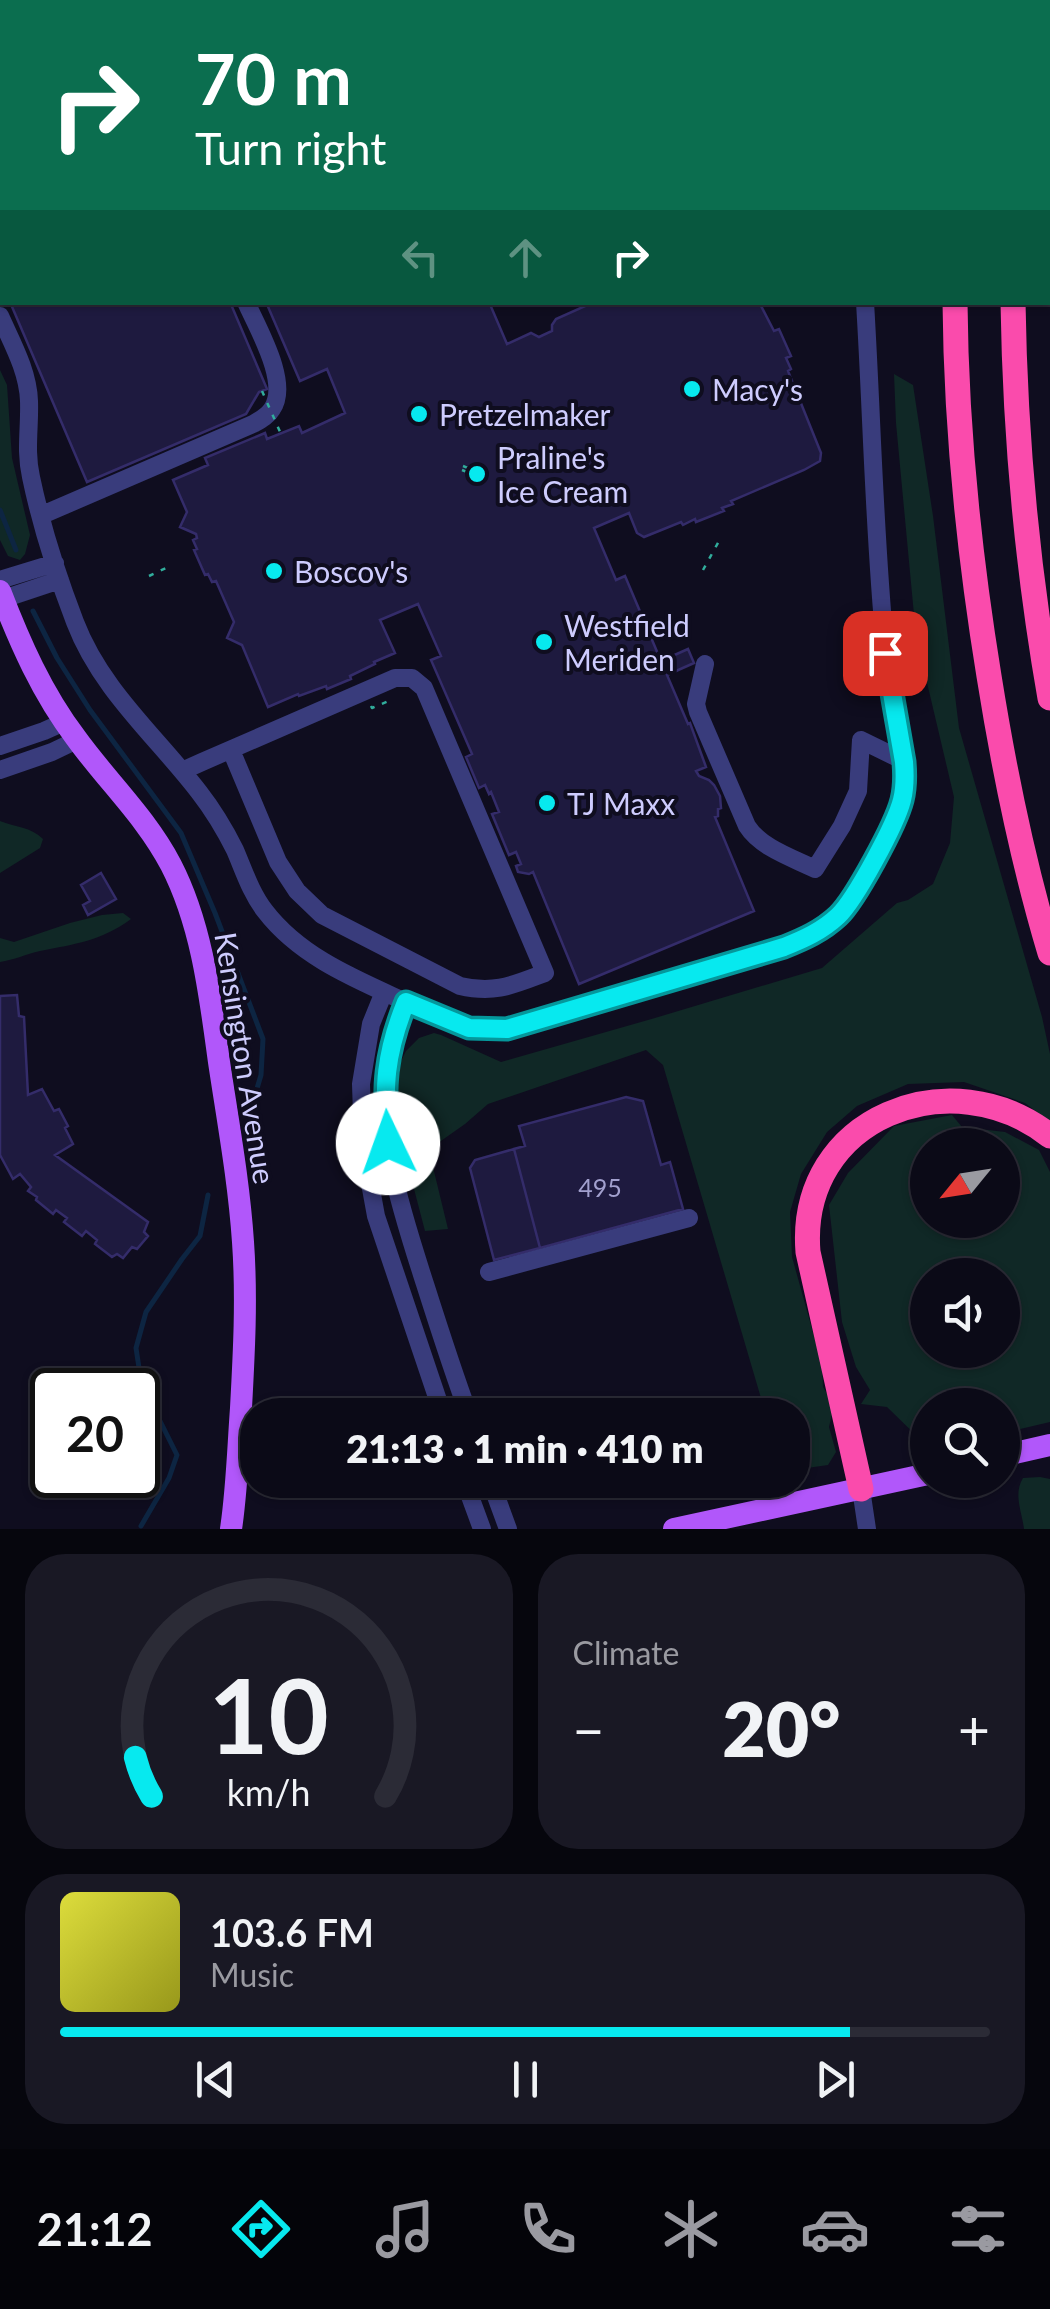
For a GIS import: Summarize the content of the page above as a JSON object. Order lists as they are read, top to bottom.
{
  "streets": {
    "main road": ["Kensington Avenue"]
  },
  "places": [
    "Macy's",
    "Pretzelmaker",
    "Praline's Ice Cream",
    "Boscov's",
    "Westfield Meriden",
    "TJ Maxx"
  ],
  "house_numbers": ["495"],
  "north": "bottom left",
  "page": {
    "turn": ["70 m", "Turn right"],
    "limit": "20",
    "trip": "21:13 · 1 min · 410 m",
    "tile": "Climate",
    "heat": ["−", "20°", "+"],
    "song": ["103.6 FM", "Music"],
    "tabs": "21:12",
    "gauge": ["10", "km/h"]
  }
}
